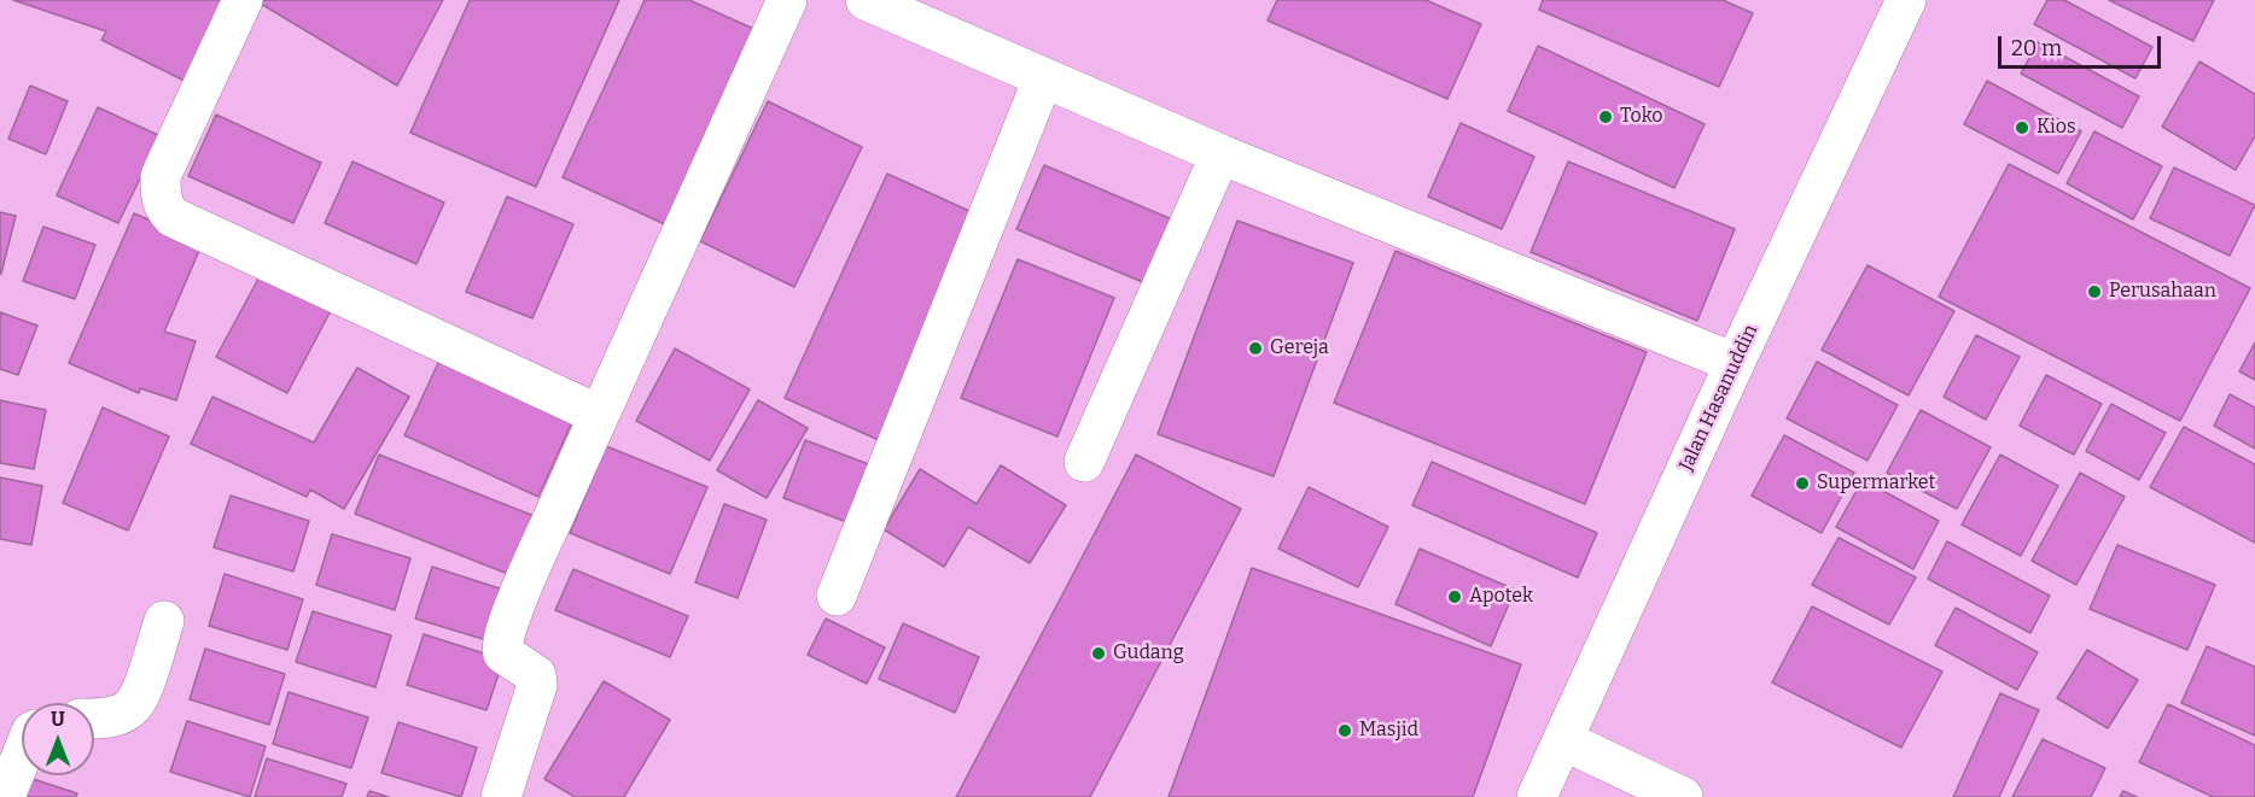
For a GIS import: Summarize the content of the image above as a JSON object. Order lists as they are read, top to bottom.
{
  "streets": {
    "main road": ["Jalan Hasanuddin"]
  },
  "places": [
    "Toko",
    "Kios",
    "Perusahaan",
    "Gereja",
    "Supermarket",
    "Apotek",
    "Gudang",
    "Masjid"
  ],
  "scale_bar": "20 m",
  "north": "top"
}
